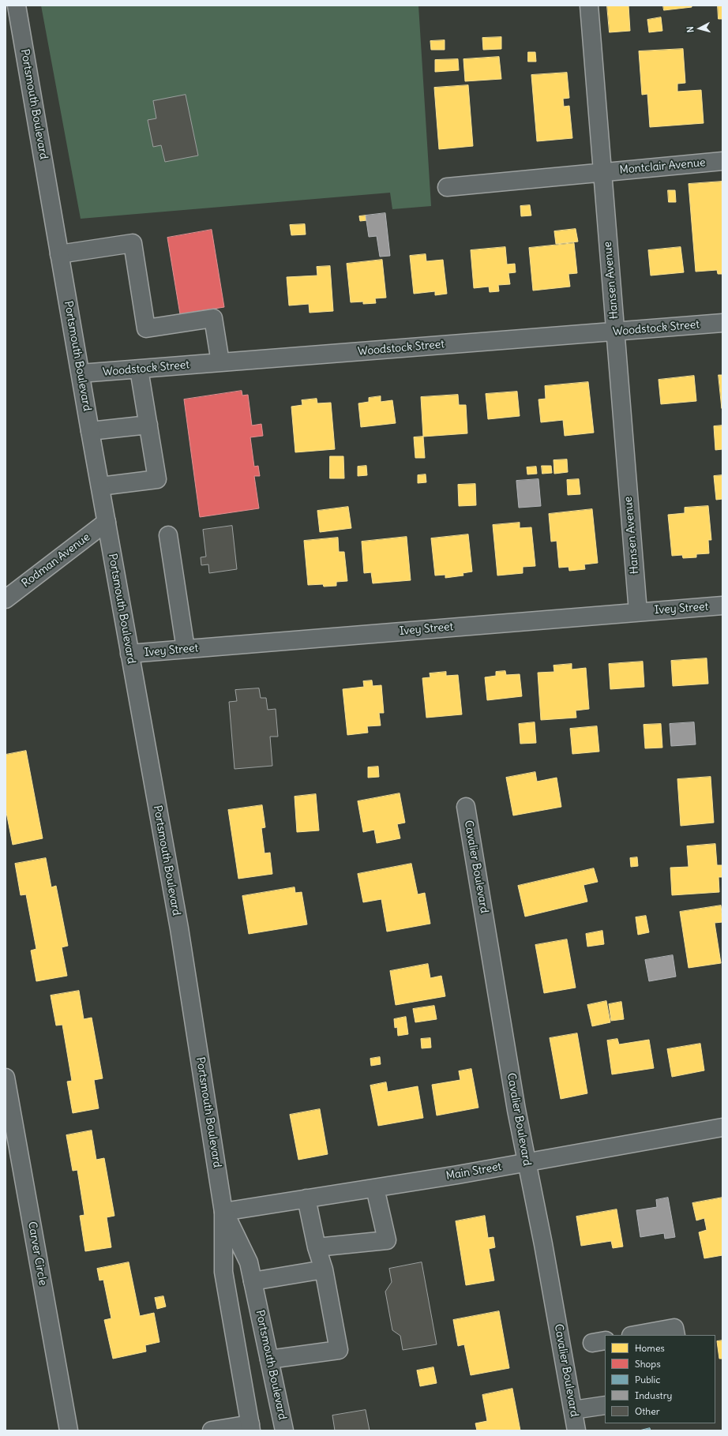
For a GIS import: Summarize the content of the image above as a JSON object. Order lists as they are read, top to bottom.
{
  "streets": {
    "street": [
      "Portsmouth Boulevard",
      "Montclair Avenue",
      "Hansen Avenue",
      "Woodstock Street",
      "Rodman Avenue",
      "Ivey Street",
      "Cavalier Boulevard",
      "Main Street",
      "Carver Circle"
    ]
  },
  "crossings": [
    ["Portsmouth Boulevard", "Woodstock Street"],
    ["Portsmouth Boulevard", "Rodman Avenue"],
    ["Portsmouth Boulevard", "Ivey Street"],
    ["Portsmouth Boulevard", "Main Street"],
    ["Montclair Avenue", "Hansen Avenue"],
    ["Hansen Avenue", "Woodstock Street"],
    ["Hansen Avenue", "Ivey Street"],
    ["Cavalier Boulevard", "Main Street"]
  ],
  "legend": [
    "Homes",
    "Shops",
    "Public",
    "Industry",
    "Other"
  ],
  "north": "left"
}
